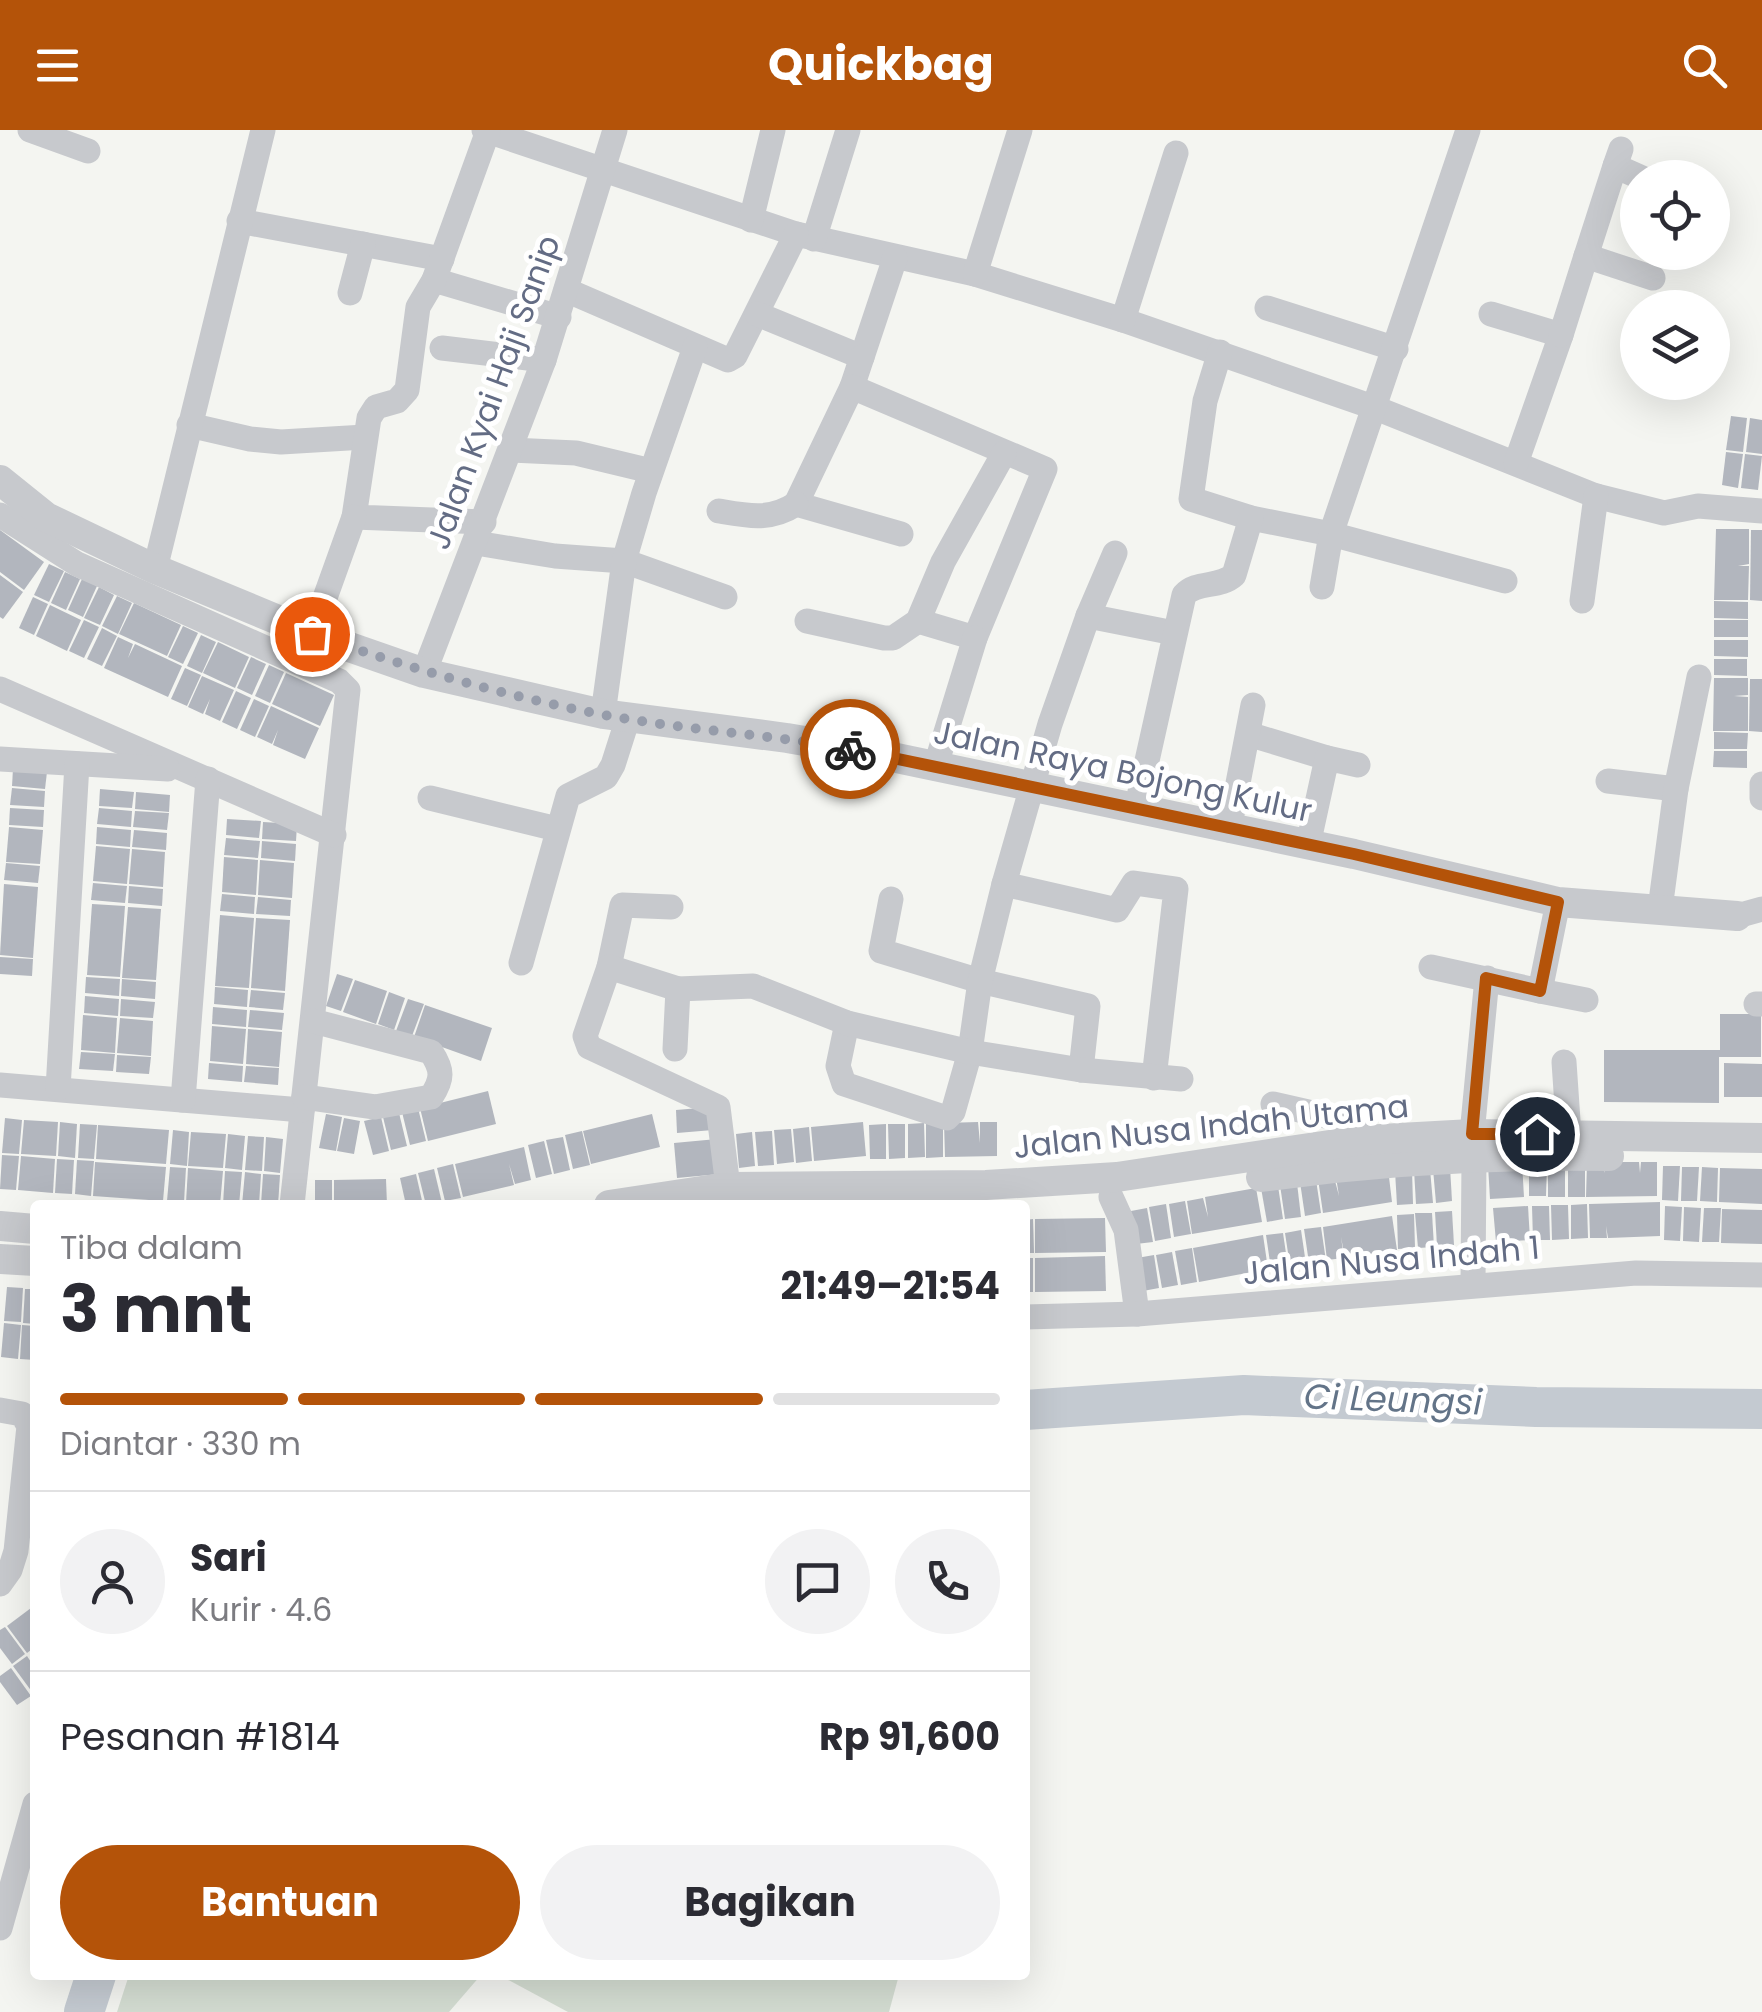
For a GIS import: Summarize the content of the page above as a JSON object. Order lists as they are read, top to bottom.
{
  "streets": {
    "street": [
      "Jalan Kyai Haji Sanip",
      "Jalan Raya Bojong Kulur",
      "Jalan Nusa Indah Utama",
      "Jalan Nusa Indah 1"
    ]
  },
  "crossings": [
    ["Jalan Kyai Haji Sanip", "Jalan Raya Bojong Kulur"]
  ],
  "water": ["Ci Leungsi"],
  "page": {
    "header": "Quickbag",
    "heading": ["3 mnt", "Tiba dalam", "21:49–21:54"],
    "panel": [
      "Sari",
      "Kurir · 4.6",
      "Pesanan #1814",
      "Rp 91,600"
    ],
    "bar": "Diantar · 330 m",
    "buttons": ["Bantuan", "Bagikan"]
  }
}
